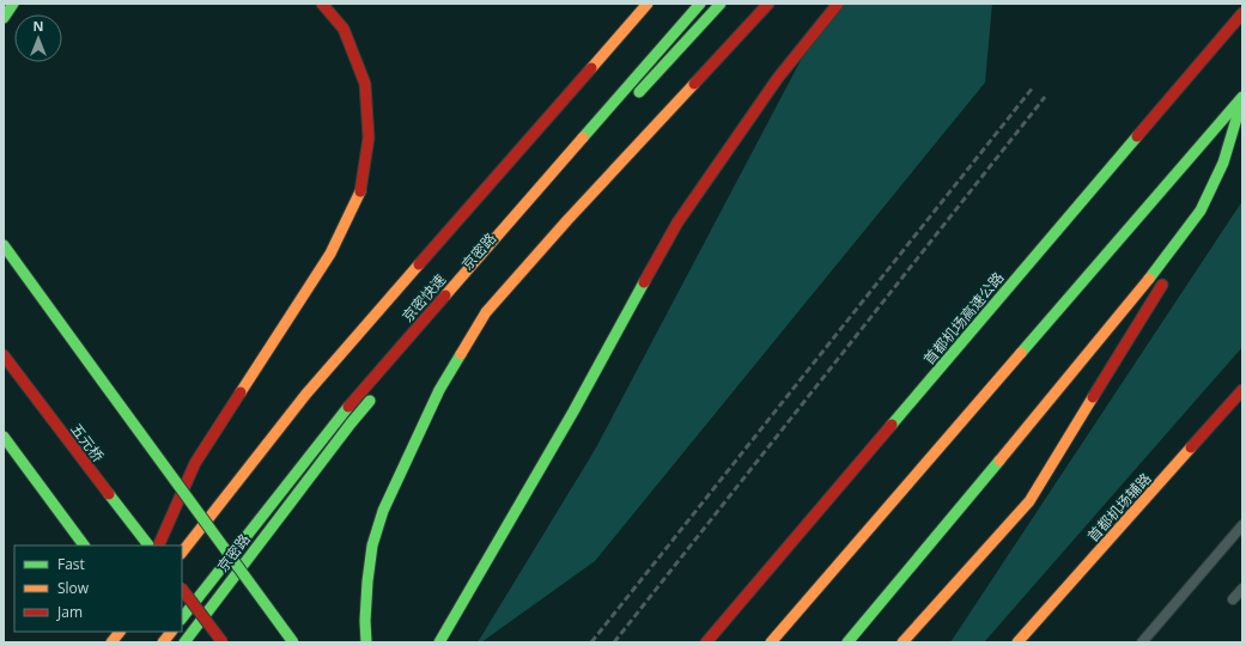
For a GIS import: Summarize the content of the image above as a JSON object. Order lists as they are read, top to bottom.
{
  "streets": {
    "main road": [
      "京密路",
      "京密快速",
      "首都机场高速公路",
      "五元桥",
      "首都机场辅路"
    ]
  },
  "legend": ["Fast", "Slow", "Jam"],
  "north": "top"
}
